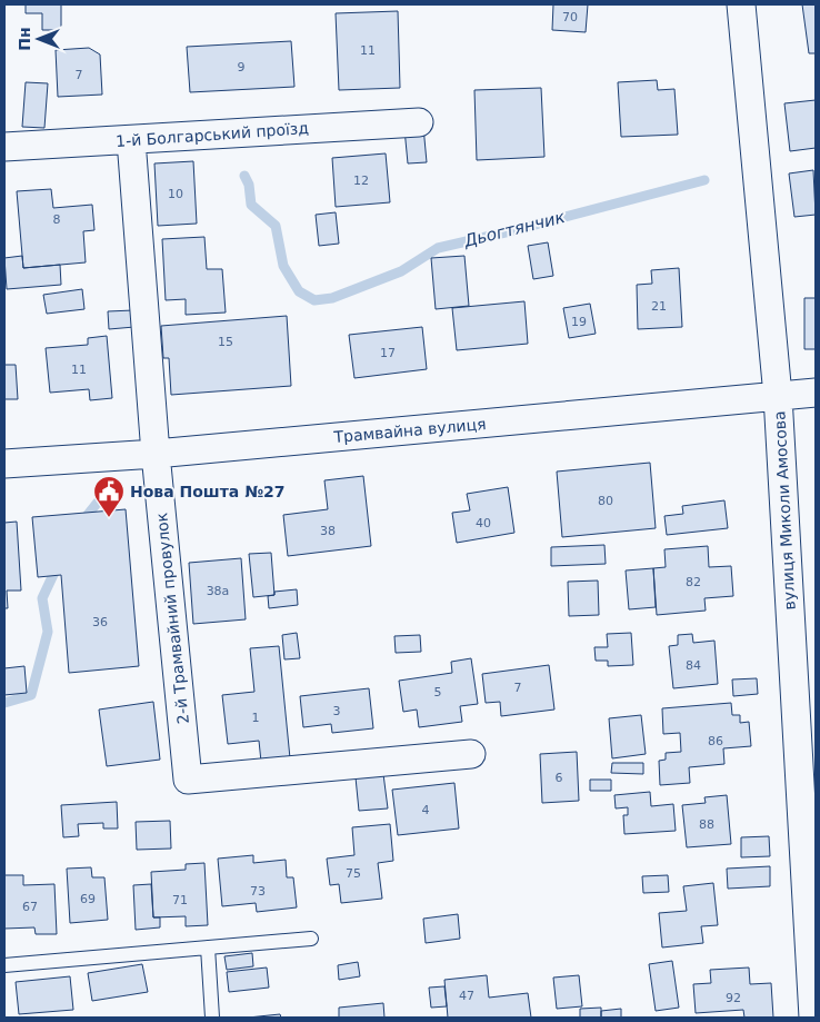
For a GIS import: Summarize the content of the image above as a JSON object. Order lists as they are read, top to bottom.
{
  "streets": {
    "street": [
      "1-й Болгарський проїзд",
      "Трамвайна вулиця",
      "вулиця Миколи Амосова",
      "2-й Трамвайний провулок"
    ]
  },
  "crossings": [
    ["1-й Болгарський проїзд", "2-й Трамвайний провулок"],
    ["Трамвайна вулиця", "вулиця Миколи Амосова"],
    ["Трамвайна вулиця", "2-й Трамвайний провулок"]
  ],
  "water": ["Дьогтянчик"],
  "places": {
    "public building": ["Нова Пошта №27"]
  },
  "house_numbers": [
    "70",
    "11",
    "9",
    "7",
    "12",
    "10",
    "8",
    "21",
    "19",
    "15",
    "17",
    "11",
    "80",
    "40",
    "38",
    "82",
    "38а",
    "36",
    "84",
    "7",
    "5",
    "3",
    "1",
    "86",
    "6",
    "4",
    "88",
    "75",
    "73",
    "69",
    "71",
    "67",
    "47",
    "92"
  ],
  "north": "left"
}
